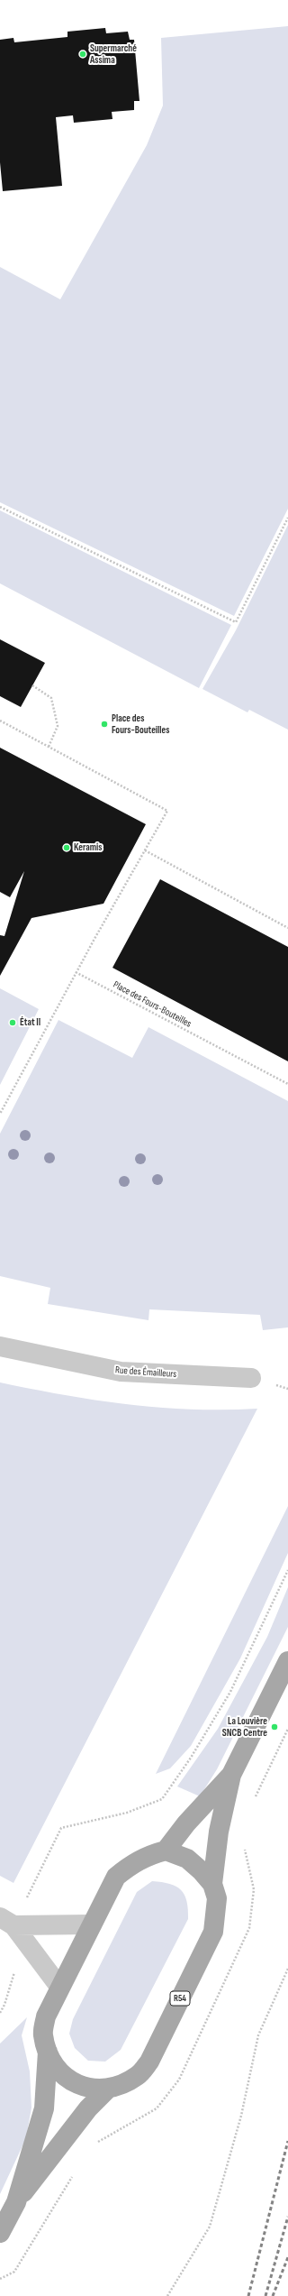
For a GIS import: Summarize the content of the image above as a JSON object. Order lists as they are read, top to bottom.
{
  "streets": {
    "main road": ["R54"],
    "street": ["Rue des Émailleurs"],
    "path": ["Place des Fours-Bouteilles"]
  },
  "places": [
    "Supermarché Assima",
    "Place des Fours-Bouteilles",
    "Keramis",
    "État II",
    "La Louvière SNCB Centre"
  ]
}
